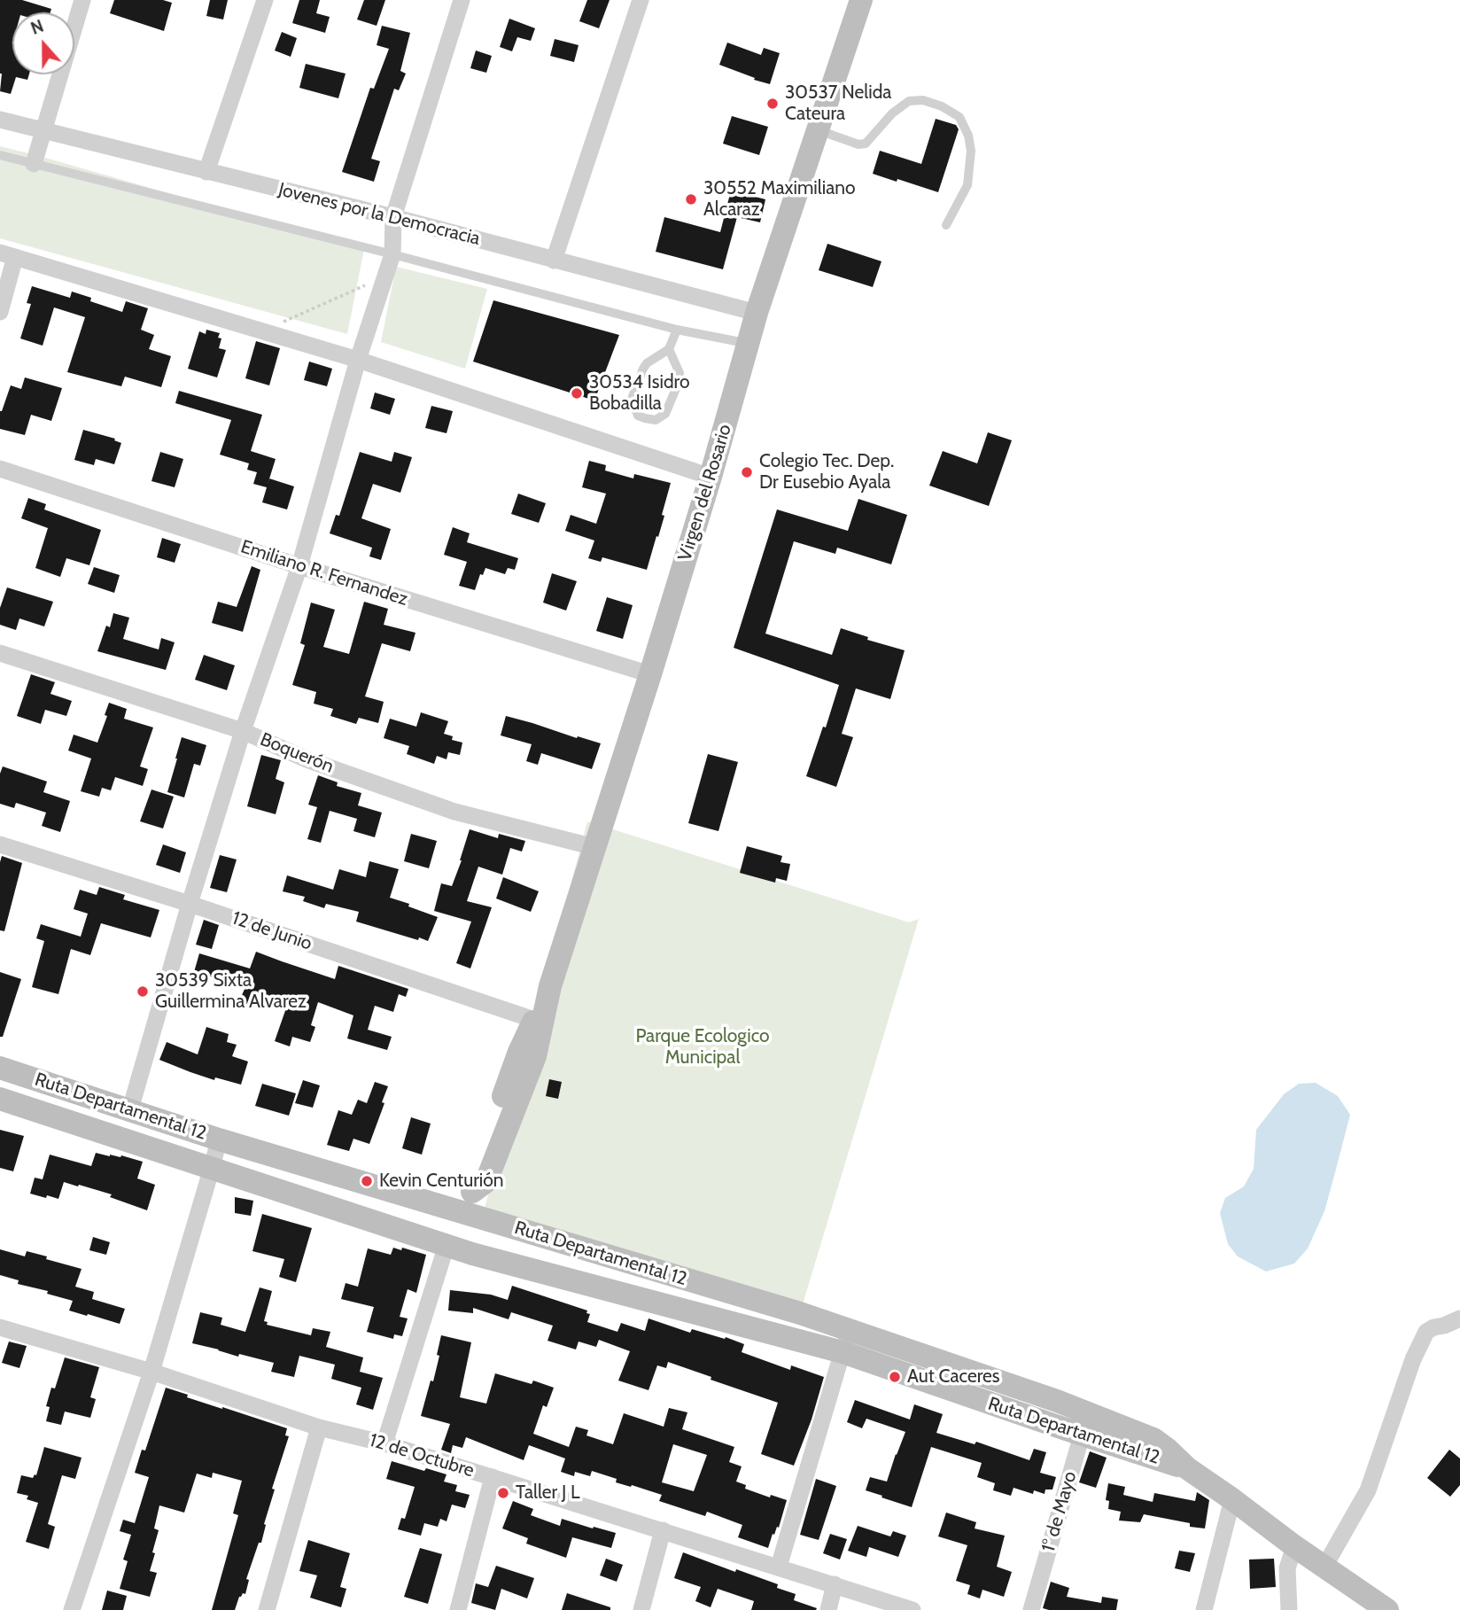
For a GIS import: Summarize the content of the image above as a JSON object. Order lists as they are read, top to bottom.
{
  "streets": {
    "main road": ["Virgen del Rosario", "Ruta Departamental 12"],
    "street": [
      "Jovenes por la Democracia",
      "Emiliano R. Fernandez",
      "Boquerón",
      "12 de Junio",
      "12 de Octubre",
      "1° de Mayo"
    ]
  },
  "crossings": [
    ["Jovenes por la Democracia", "Virgen del Rosario"],
    ["Virgen del Rosario", "Emiliano R. Fernandez"],
    ["Virgen del Rosario", "Boquerón"],
    ["Virgen del Rosario", "12 de Junio"],
    ["Virgen del Rosario", "Ruta Departamental 12"],
    ["Ruta Departamental 12", "1° de Mayo"]
  ],
  "parks": ["Parque Ecologico Municipal"],
  "places": [
    "30537 Nelida Cateura",
    "30552 Maximiliano Alcaraz",
    "30534 Isidro Bobadilla",
    "Colegio Tec. Dep. Dr Eusebio Ayala",
    "30539 Sixta Guillermina Alvarez",
    "Kevin Centurión",
    "Aut Caceres",
    "Taller J L"
  ],
  "north": "top"
}
